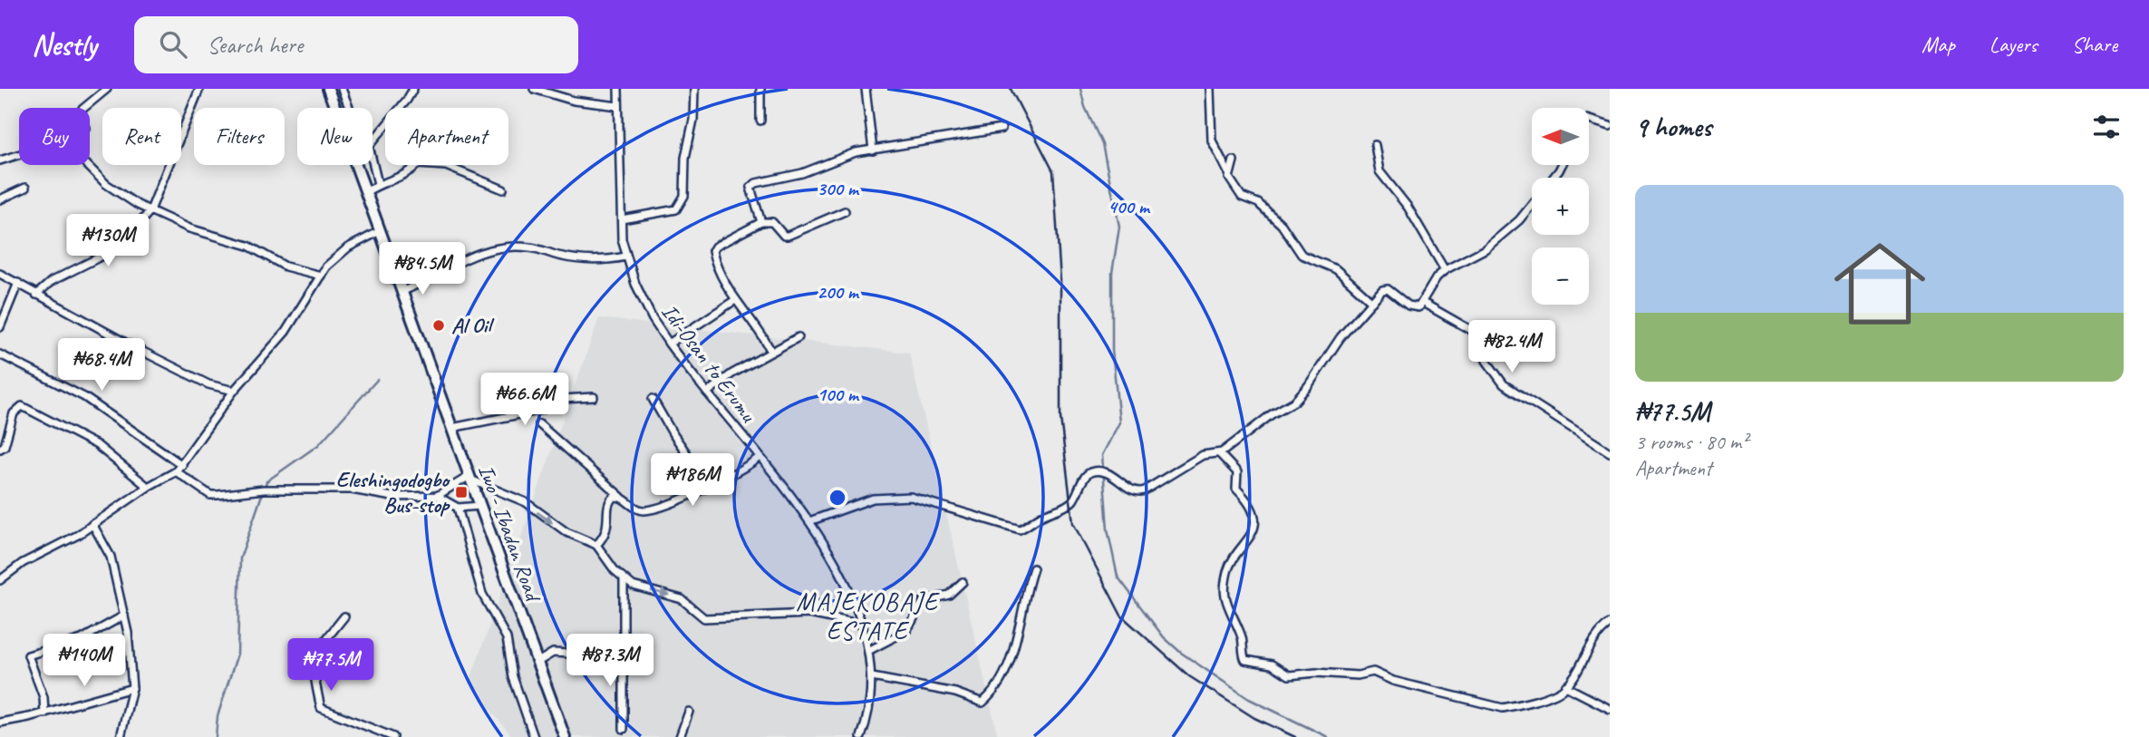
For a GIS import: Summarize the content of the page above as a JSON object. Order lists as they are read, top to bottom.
{
  "streets": {
    "main road": ["Iwo - Ibadan Road"],
    "street": ["Idi-Osan to Erumu"]
  },
  "districts": ["MAJEKOBAJE ESTATE"],
  "places": {
    "other": ["Al Oil"],
    "transit": ["Eleshingodogbo Bus-stop"]
  },
  "north": "left",
  "page": {
    "header": "Nestly",
    "search": "Search here",
    "nav": ["Map", "Layers", "Share"],
    "heading": "9 homes",
    "map_buttons": ["+", "−"],
    "chip": [
      "Buy",
      "Rent",
      "Filters",
      "New",
      "Apartment"
    ],
    "list": [
      {
        "name": "₦77.5M",
        "note": "3 rooms · 80 m² · Apartment"
      }
    ],
    "price": [
      "₦130M",
      "₦84.5M",
      "₦82.4M",
      "₦68.4M",
      "₦66.6M",
      "₦186M",
      "₦140M",
      "₦87.3M",
      "₦77.5M"
    ]
  },
  "rings": [
    "300 m",
    "400 m",
    "200 m",
    "100 m"
  ]
}
